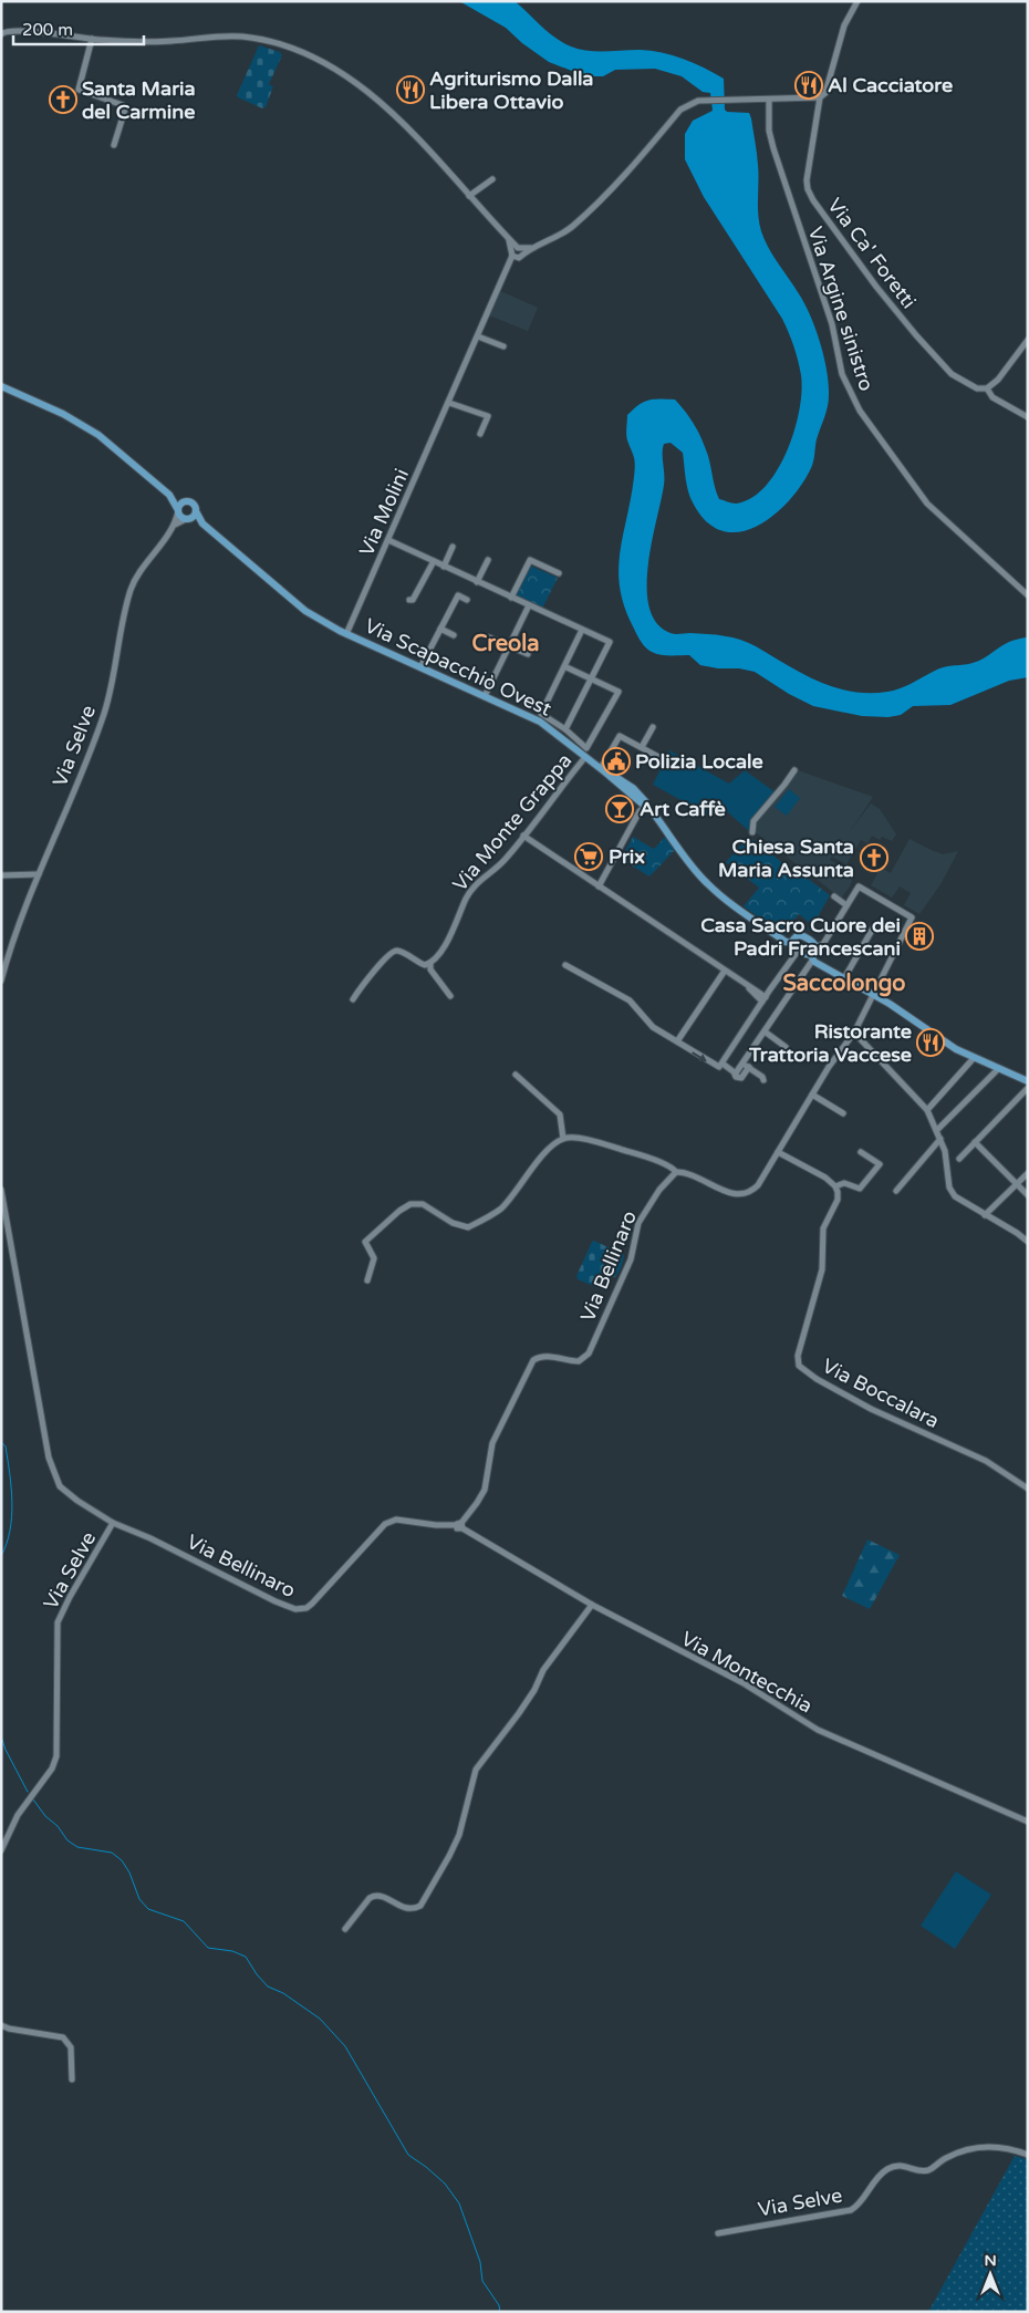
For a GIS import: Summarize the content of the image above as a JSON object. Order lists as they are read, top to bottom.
{
  "streets": {
    "main road": ["Via Scapacchiò Ovest"],
    "street": [
      "Via Ca' Foretti",
      "Via Argine sinistro",
      "Via Molini",
      "Via Selve",
      "Via Monte Grappa",
      "Via Bellinaro",
      "Via Boccalara",
      "Via Montecchia"
    ]
  },
  "crossings": [
    ["Via Molini", "Via Scapacchiò Ovest"],
    ["Via Scapacchiò Ovest", "Via Selve"],
    ["Via Scapacchiò Ovest", "Via Monte Grappa"],
    ["Via Selve", "Via Bellinaro"],
    ["Via Bellinaro", "Via Montecchia"]
  ],
  "districts": ["Creola", "Saccolongo"],
  "places": {
    "restaurant": ["Al Cacciatore", "Agriturismo Dalla Libera Ottavio", "Ristorante Trattoria Vaccese"],
    "church": ["Santa Maria del Carmine", "Chiesa Santa Maria Assunta"],
    "public building": ["Polizia Locale"],
    "bar": ["Art Caffè"],
    "supermarket": ["Prix"],
    "building": ["Casa Sacro Cuore dei Padri Francescani"]
  },
  "scale_bar": "200 m",
  "north": "top"
}
